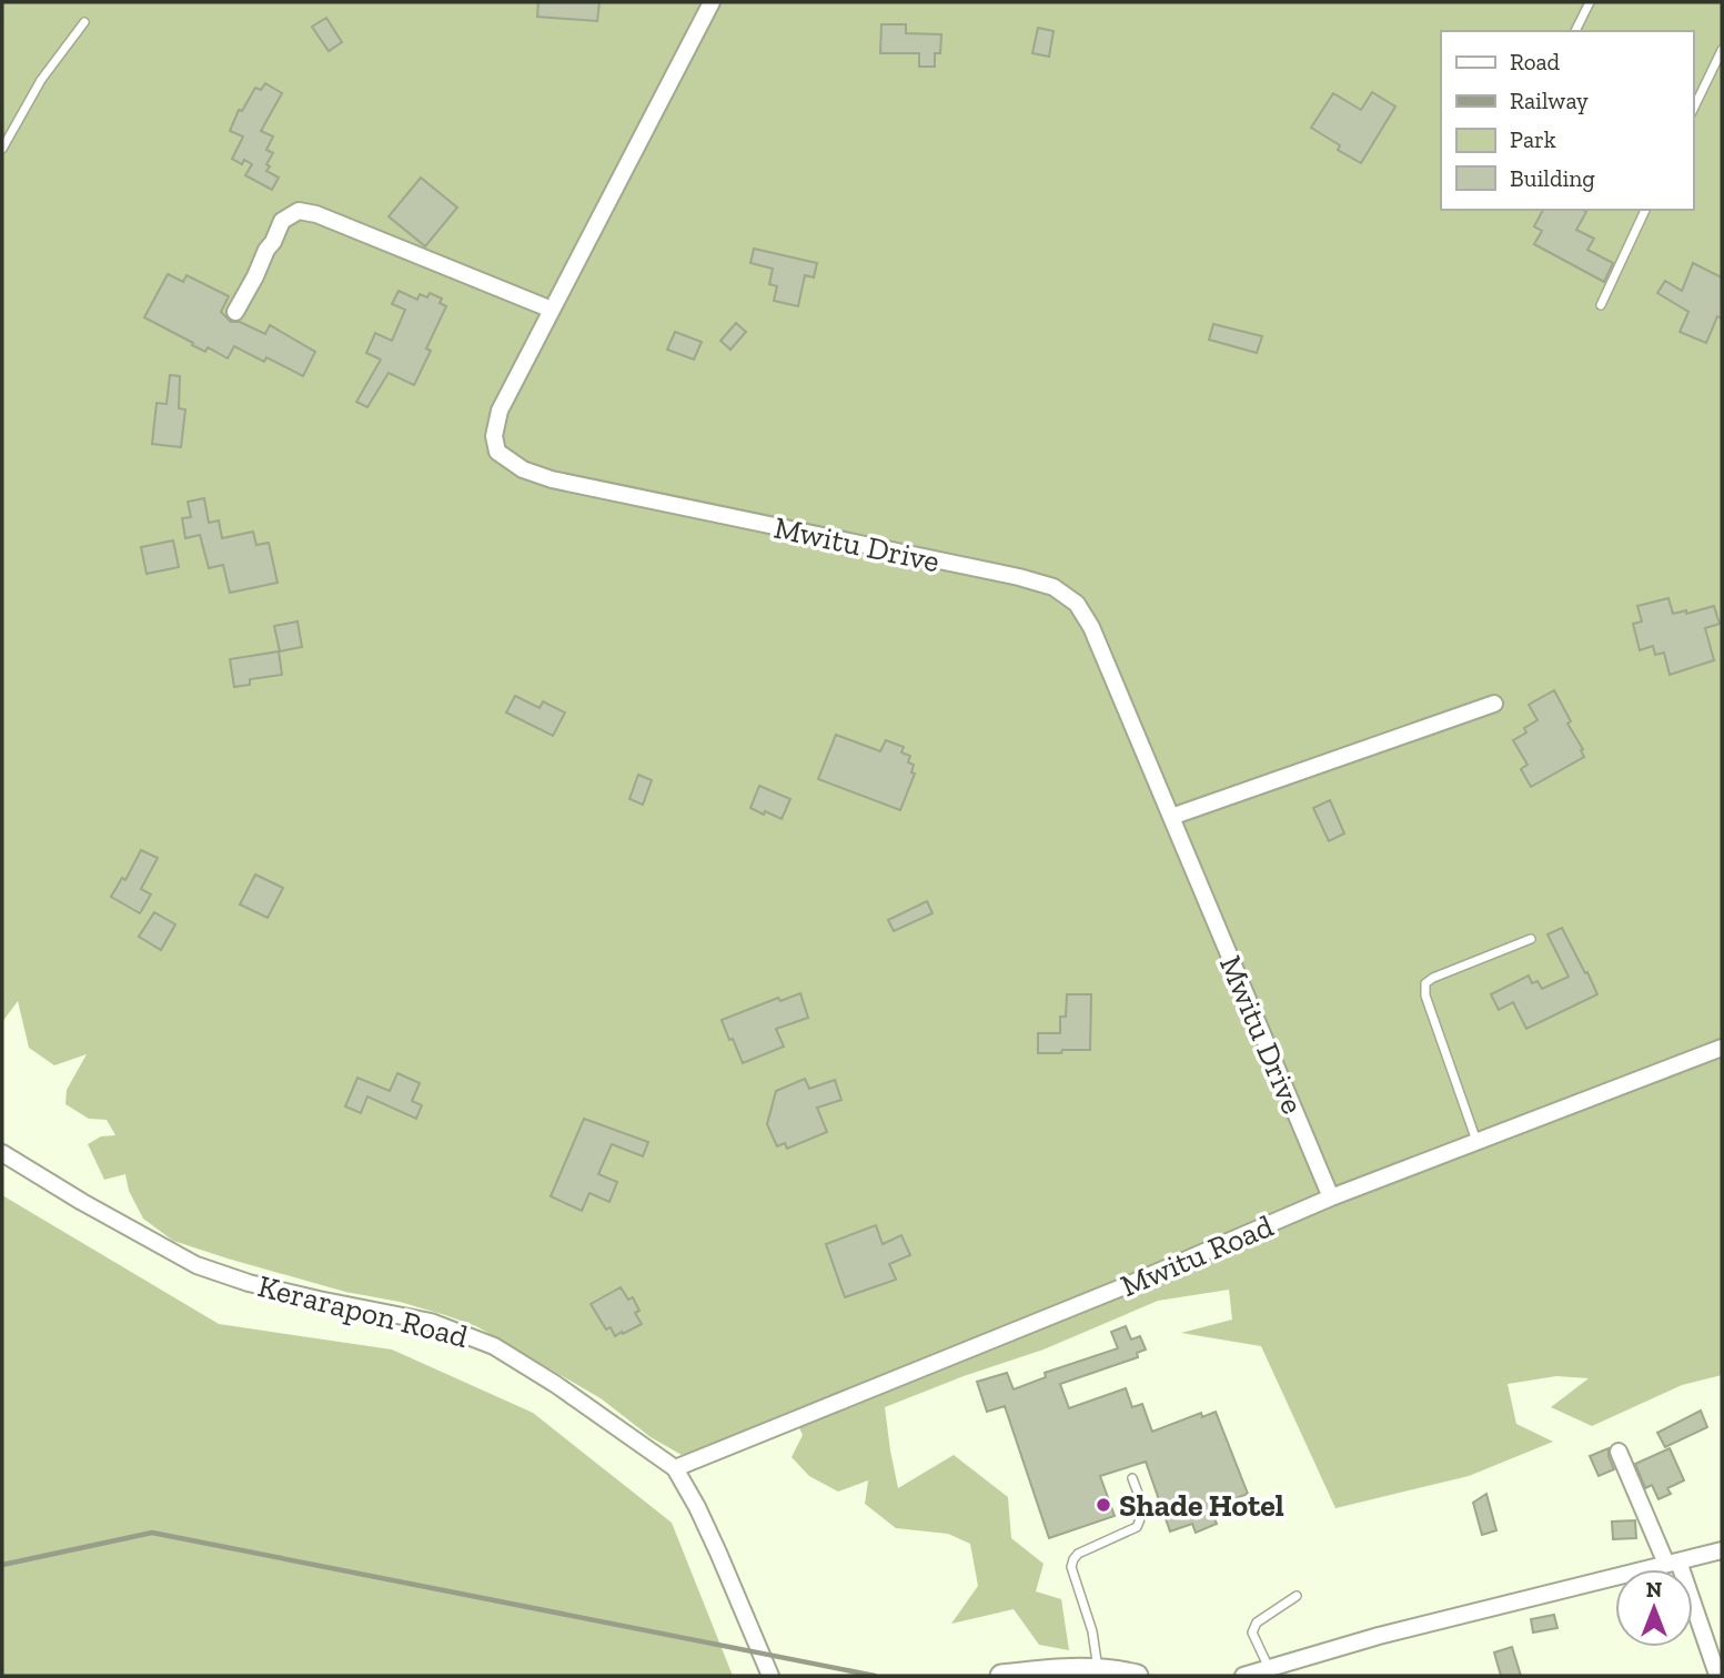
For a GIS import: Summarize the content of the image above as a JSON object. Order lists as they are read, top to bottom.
{
  "streets": {
    "street": ["Mwitu Drive", "Mwitu Road", "Kerarapon Road"]
  },
  "crossings": [
    ["Mwitu Drive", "Mwitu Road"],
    ["Mwitu Road", "Kerarapon Road"]
  ],
  "places": ["Shade Hotel"],
  "legend": [
    "Road",
    "Railway",
    "Park",
    "Building"
  ],
  "north": "top"
}
